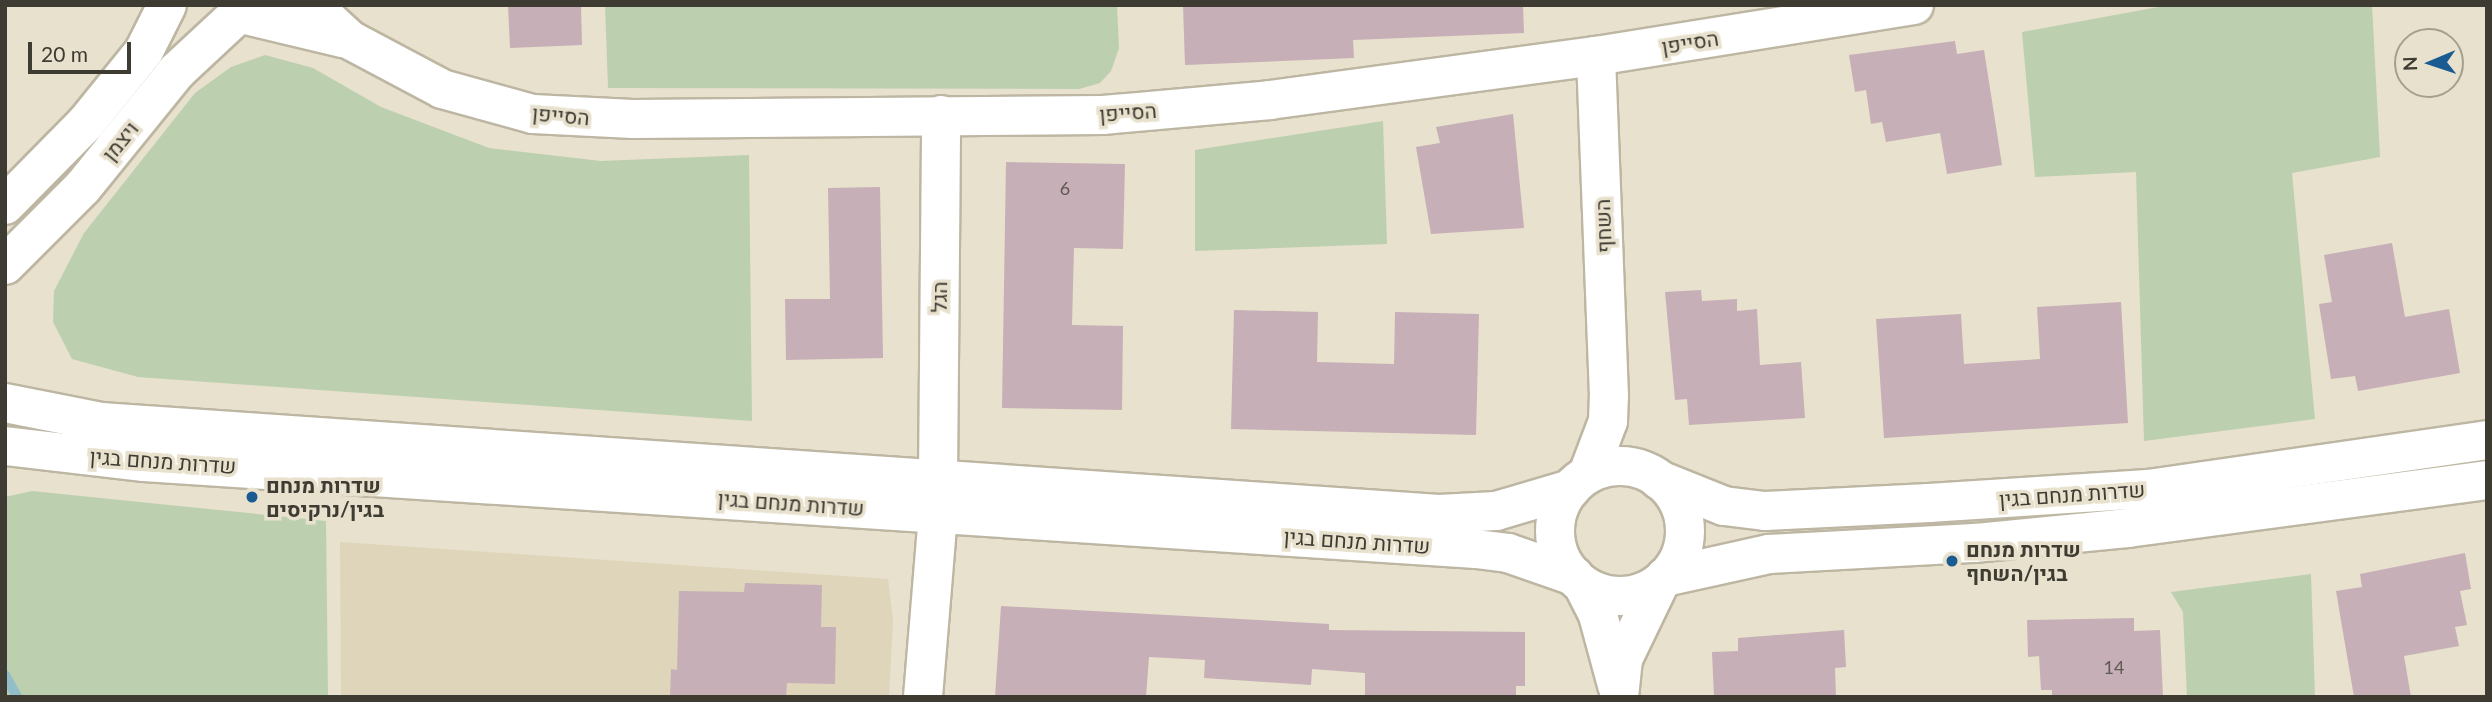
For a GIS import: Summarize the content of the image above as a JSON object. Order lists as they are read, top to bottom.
{
  "streets": {
    "street": [
      "הסייפן",
      "ויצמן",
      "השחף",
      "הגל",
      "שדרות מנחם בגין"
    ]
  },
  "crossings": [
    ["הסייפן", "ויצמן"],
    ["הסייפן", "השחף"],
    ["הסייפן", "הגל"],
    ["השחף", "שדרות מנחם בגין"],
    ["הגל", "שדרות מנחם בגין"]
  ],
  "places": ["שדרות מנחם בגין/נרקיסים", "שדרות מנחם בגין/השחף"],
  "house_numbers": ["6", "14"],
  "scale_bar": "20 m",
  "north": "left"
}
